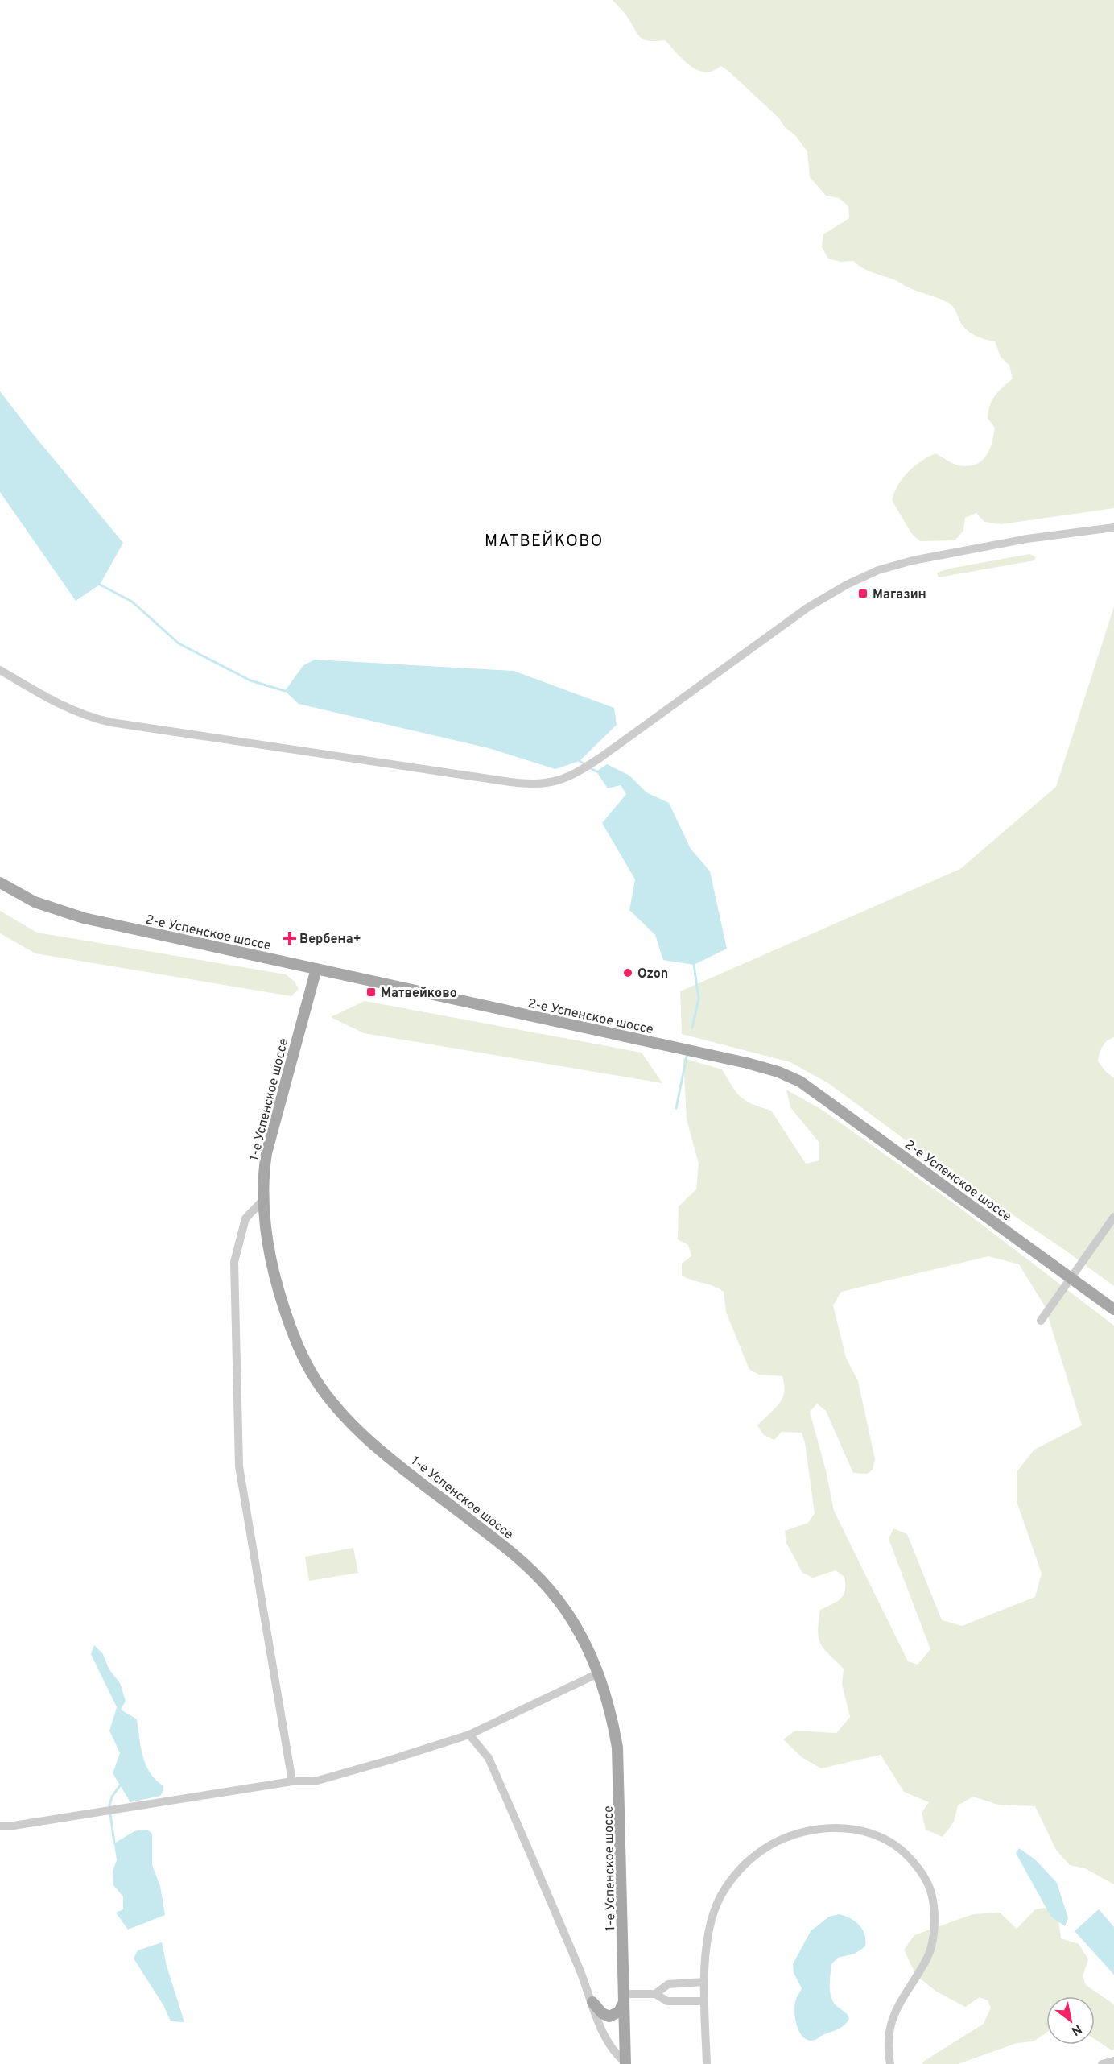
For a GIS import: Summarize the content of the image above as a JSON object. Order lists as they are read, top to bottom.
{
  "streets": {
    "main road": ["2-е Успенское шоссе", "1-е Успенское шоссе"]
  },
  "crossings": [
    ["2-е Успенское шоссе", "1-е Успенское шоссе"]
  ],
  "districts": ["МАТВЕЙКОВО"],
  "places": {
    "transit": ["Магазин", "Матвейково"],
    "health": ["Вербена+"],
    "other": ["Ozon"]
  },
  "north": "bottom right"
}
